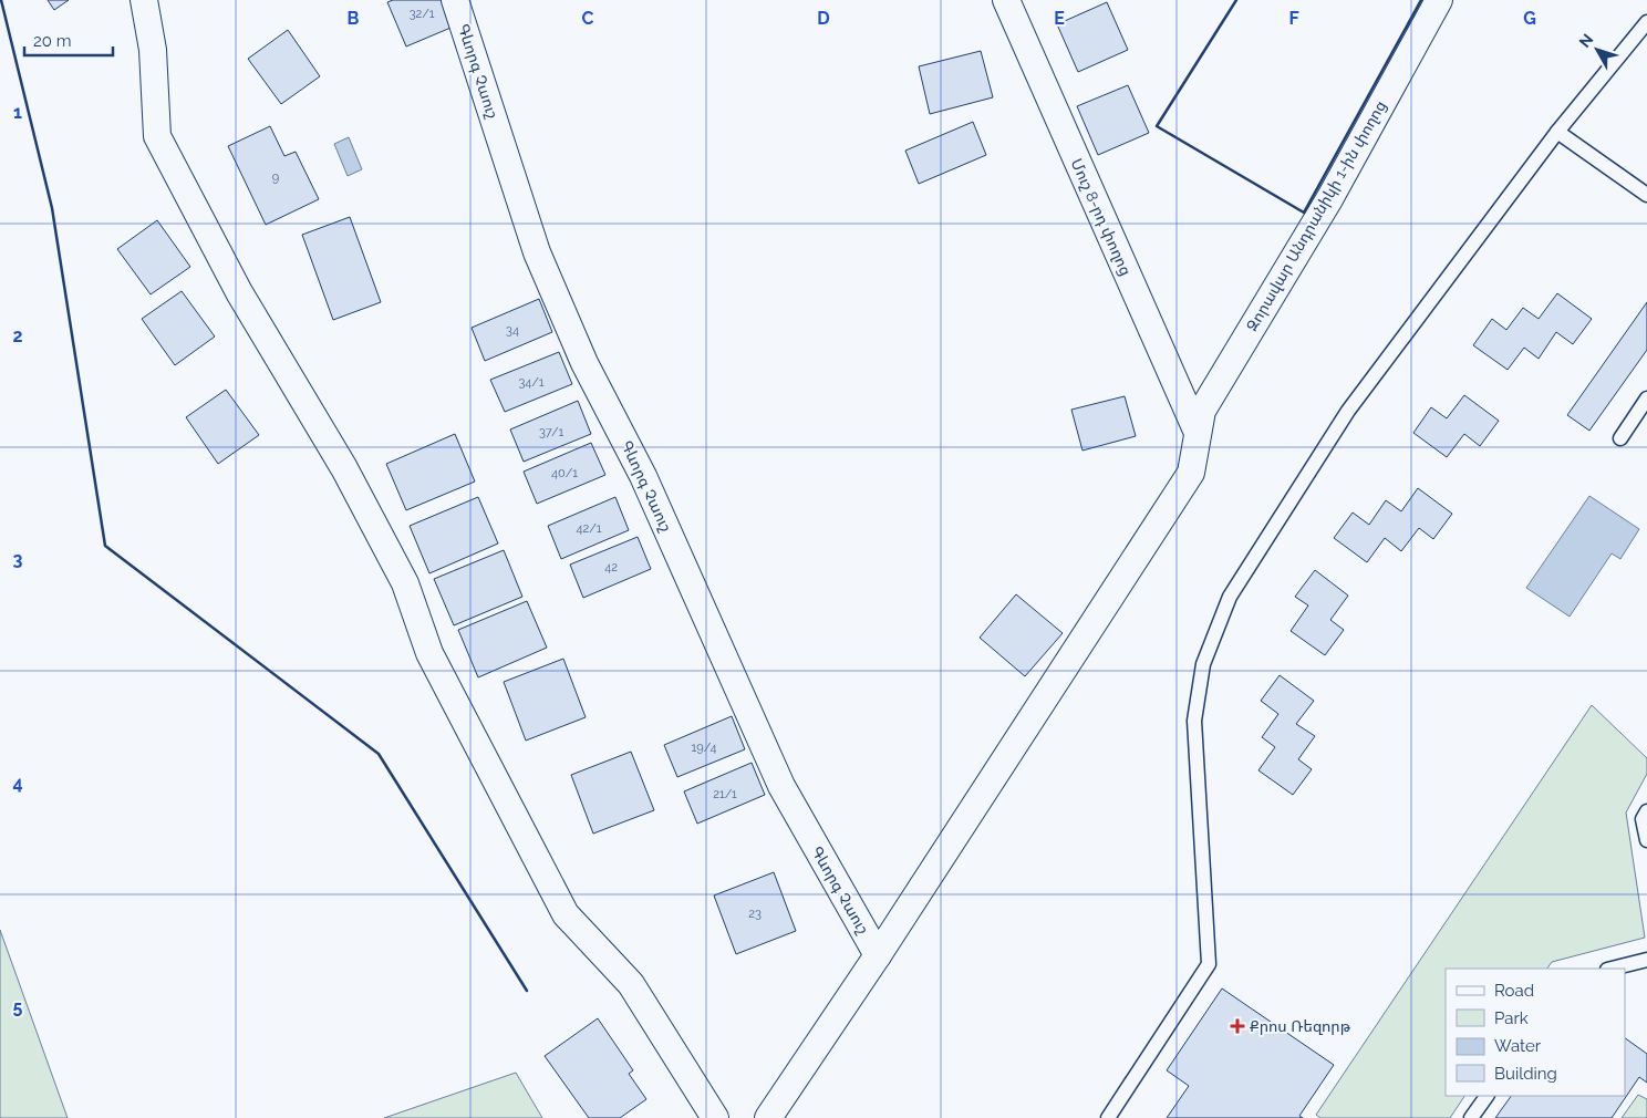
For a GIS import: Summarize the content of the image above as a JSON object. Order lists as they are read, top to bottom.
{
  "streets": {
    "street": ["Գևորգ Չաուշ", "Զորավար Անդրանիկի 1-ին փողոց", "Մուշ 8-րդ փողոց"]
  },
  "crossings": [
    ["Գևորգ Չաուշ", "Զորավար Անդրանիկի 1-ին փողոց"],
    ["Զորավար Անդրանիկի 1-ին փողոց", "Մուշ 8-րդ փողոց"]
  ],
  "places": {
    "health": ["Քրոս Ռեզորթ"]
  },
  "house_numbers": [
    "32/1",
    "9",
    "34",
    "34/1",
    "37/1",
    "40/1",
    "42/1",
    "42",
    "19/4",
    "21/1",
    "23"
  ],
  "legend": [
    "Road",
    "Park",
    "Water",
    "Building"
  ],
  "scale_bar": "20 m",
  "north": "top left",
  "grid": {
    "columns": [
      "B",
      "C",
      "D",
      "E",
      "F",
      "G"
    ],
    "rows": [
      "1",
      "2",
      "3",
      "4",
      "5"
    ]
  }
}
